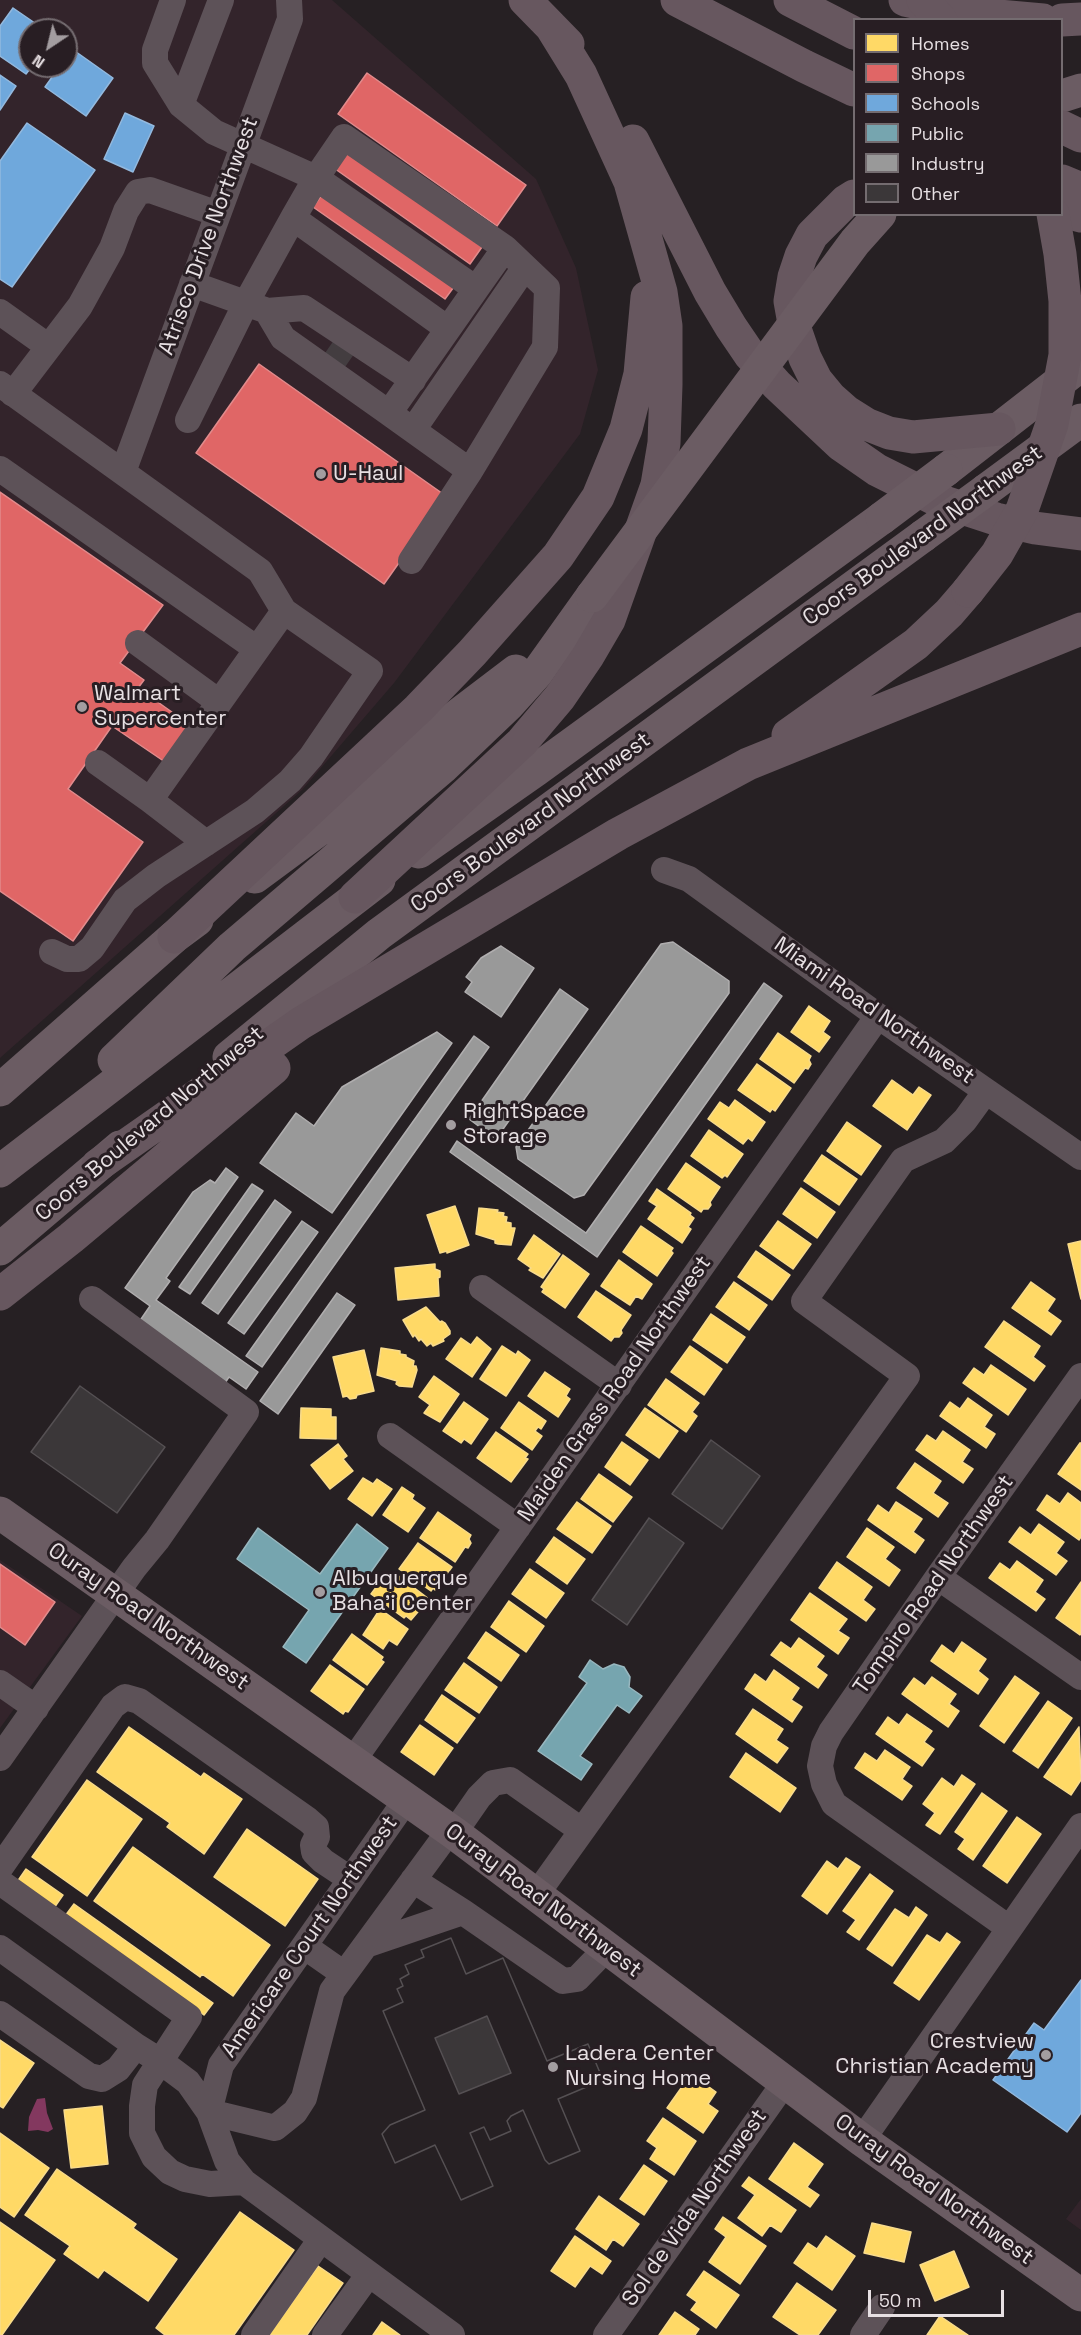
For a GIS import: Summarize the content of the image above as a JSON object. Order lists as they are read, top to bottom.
{
  "streets": {
    "main road": ["Coors Boulevard Northwest", "Ouray Road Northwest"],
    "street": [
      "Atrisco Drive Northwest",
      "Miami Road Northwest",
      "Maiden Grass Road Northwest",
      "Tompiro Road Northwest",
      "Americare Court Northwest",
      "Sol de Vida Northwest"
    ]
  },
  "crossings": [
    ["Miami Road Northwest", "Maiden Grass Road Northwest"],
    ["Maiden Grass Road Northwest", "Ouray Road Northwest"],
    ["Ouray Road Northwest", "Americare Court Northwest"],
    ["Ouray Road Northwest", "Sol de Vida Northwest"]
  ],
  "places": [
    "U-Haul",
    "Walmart Supercenter",
    "RightSpace Storage",
    "Albuquerque Baha'i Center",
    "Crestview Christian Academy",
    "Ladera Center Nursing Home"
  ],
  "legend": [
    "Homes",
    "Shops",
    "Schools",
    "Public",
    "Industry",
    "Other"
  ],
  "scale_bar": "50 m",
  "north": "bottom left"
}
